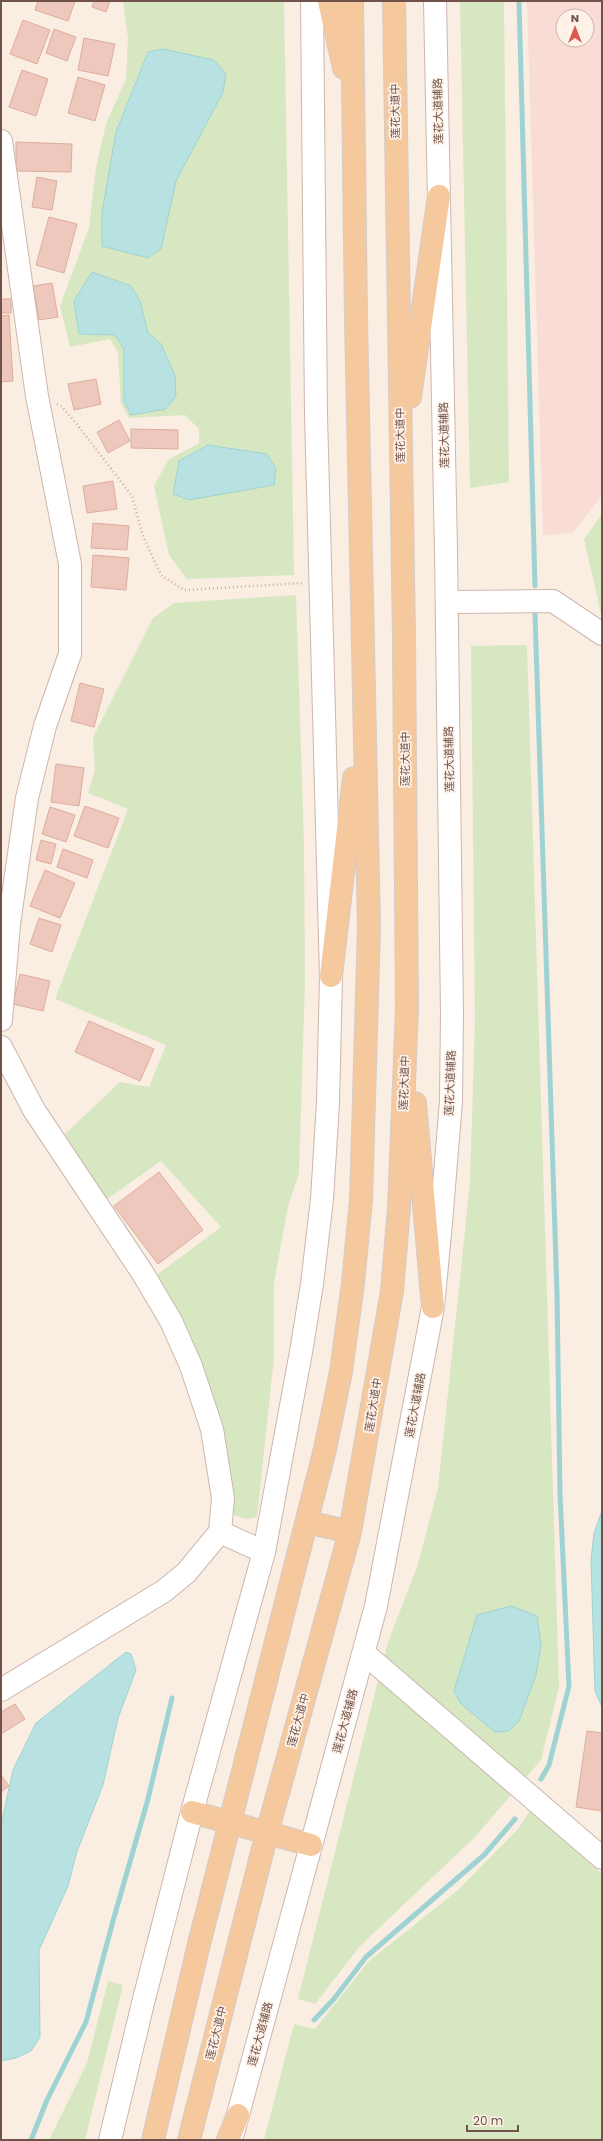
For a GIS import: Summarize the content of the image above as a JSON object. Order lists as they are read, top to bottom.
{
  "streets": {
    "main road": ["莲花大道中"],
    "street": ["莲花大道辅路"]
  },
  "scale_bar": "20 m",
  "north": "top"
}
